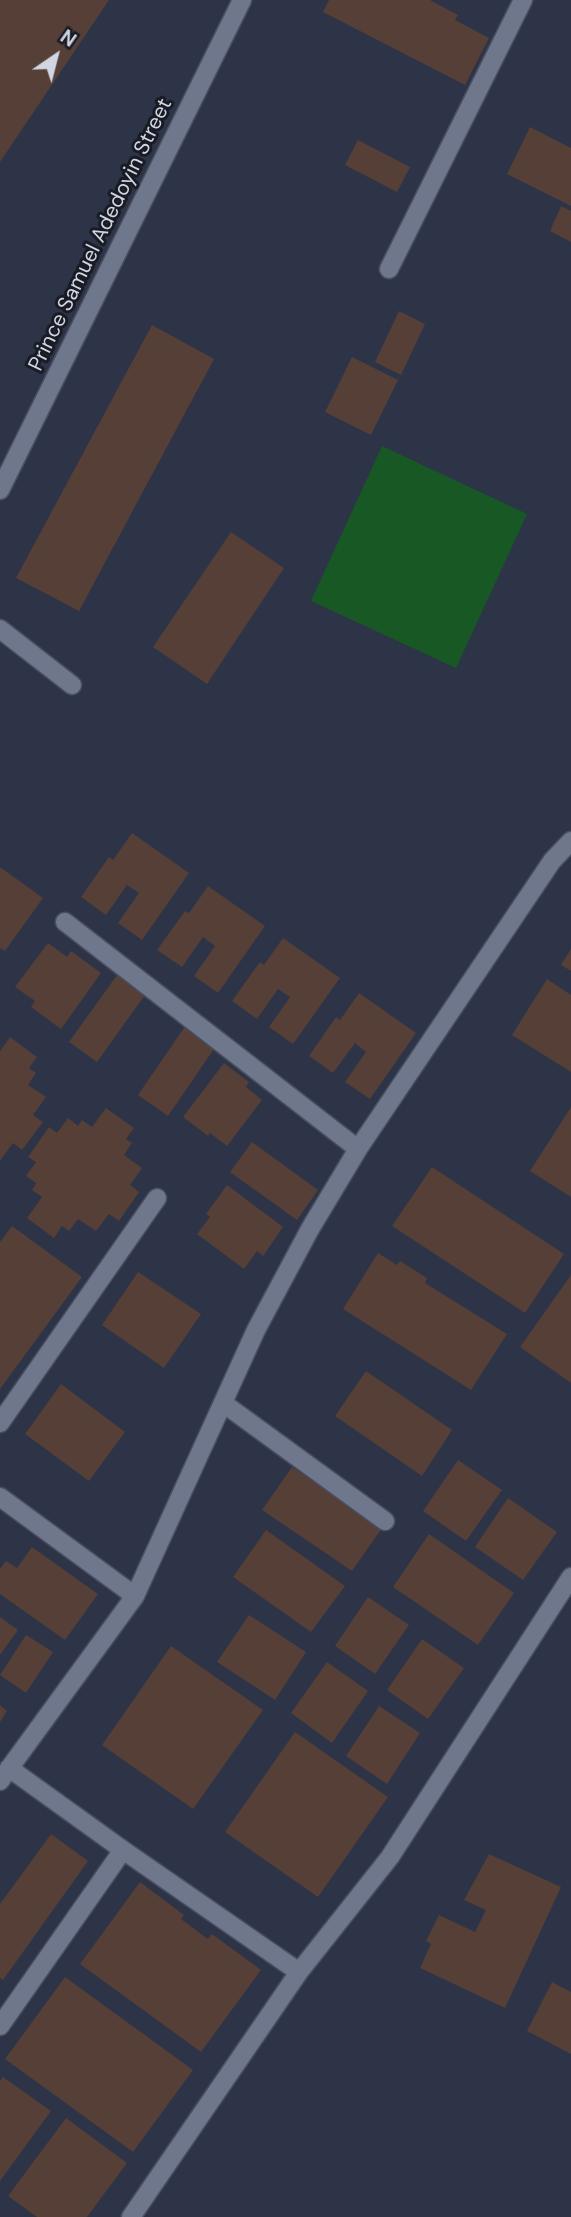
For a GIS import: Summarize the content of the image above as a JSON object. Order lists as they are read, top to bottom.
{
  "streets": {
    "street": ["Prince Samuel Adedoyin Street"]
  },
  "north": "top right"
}
